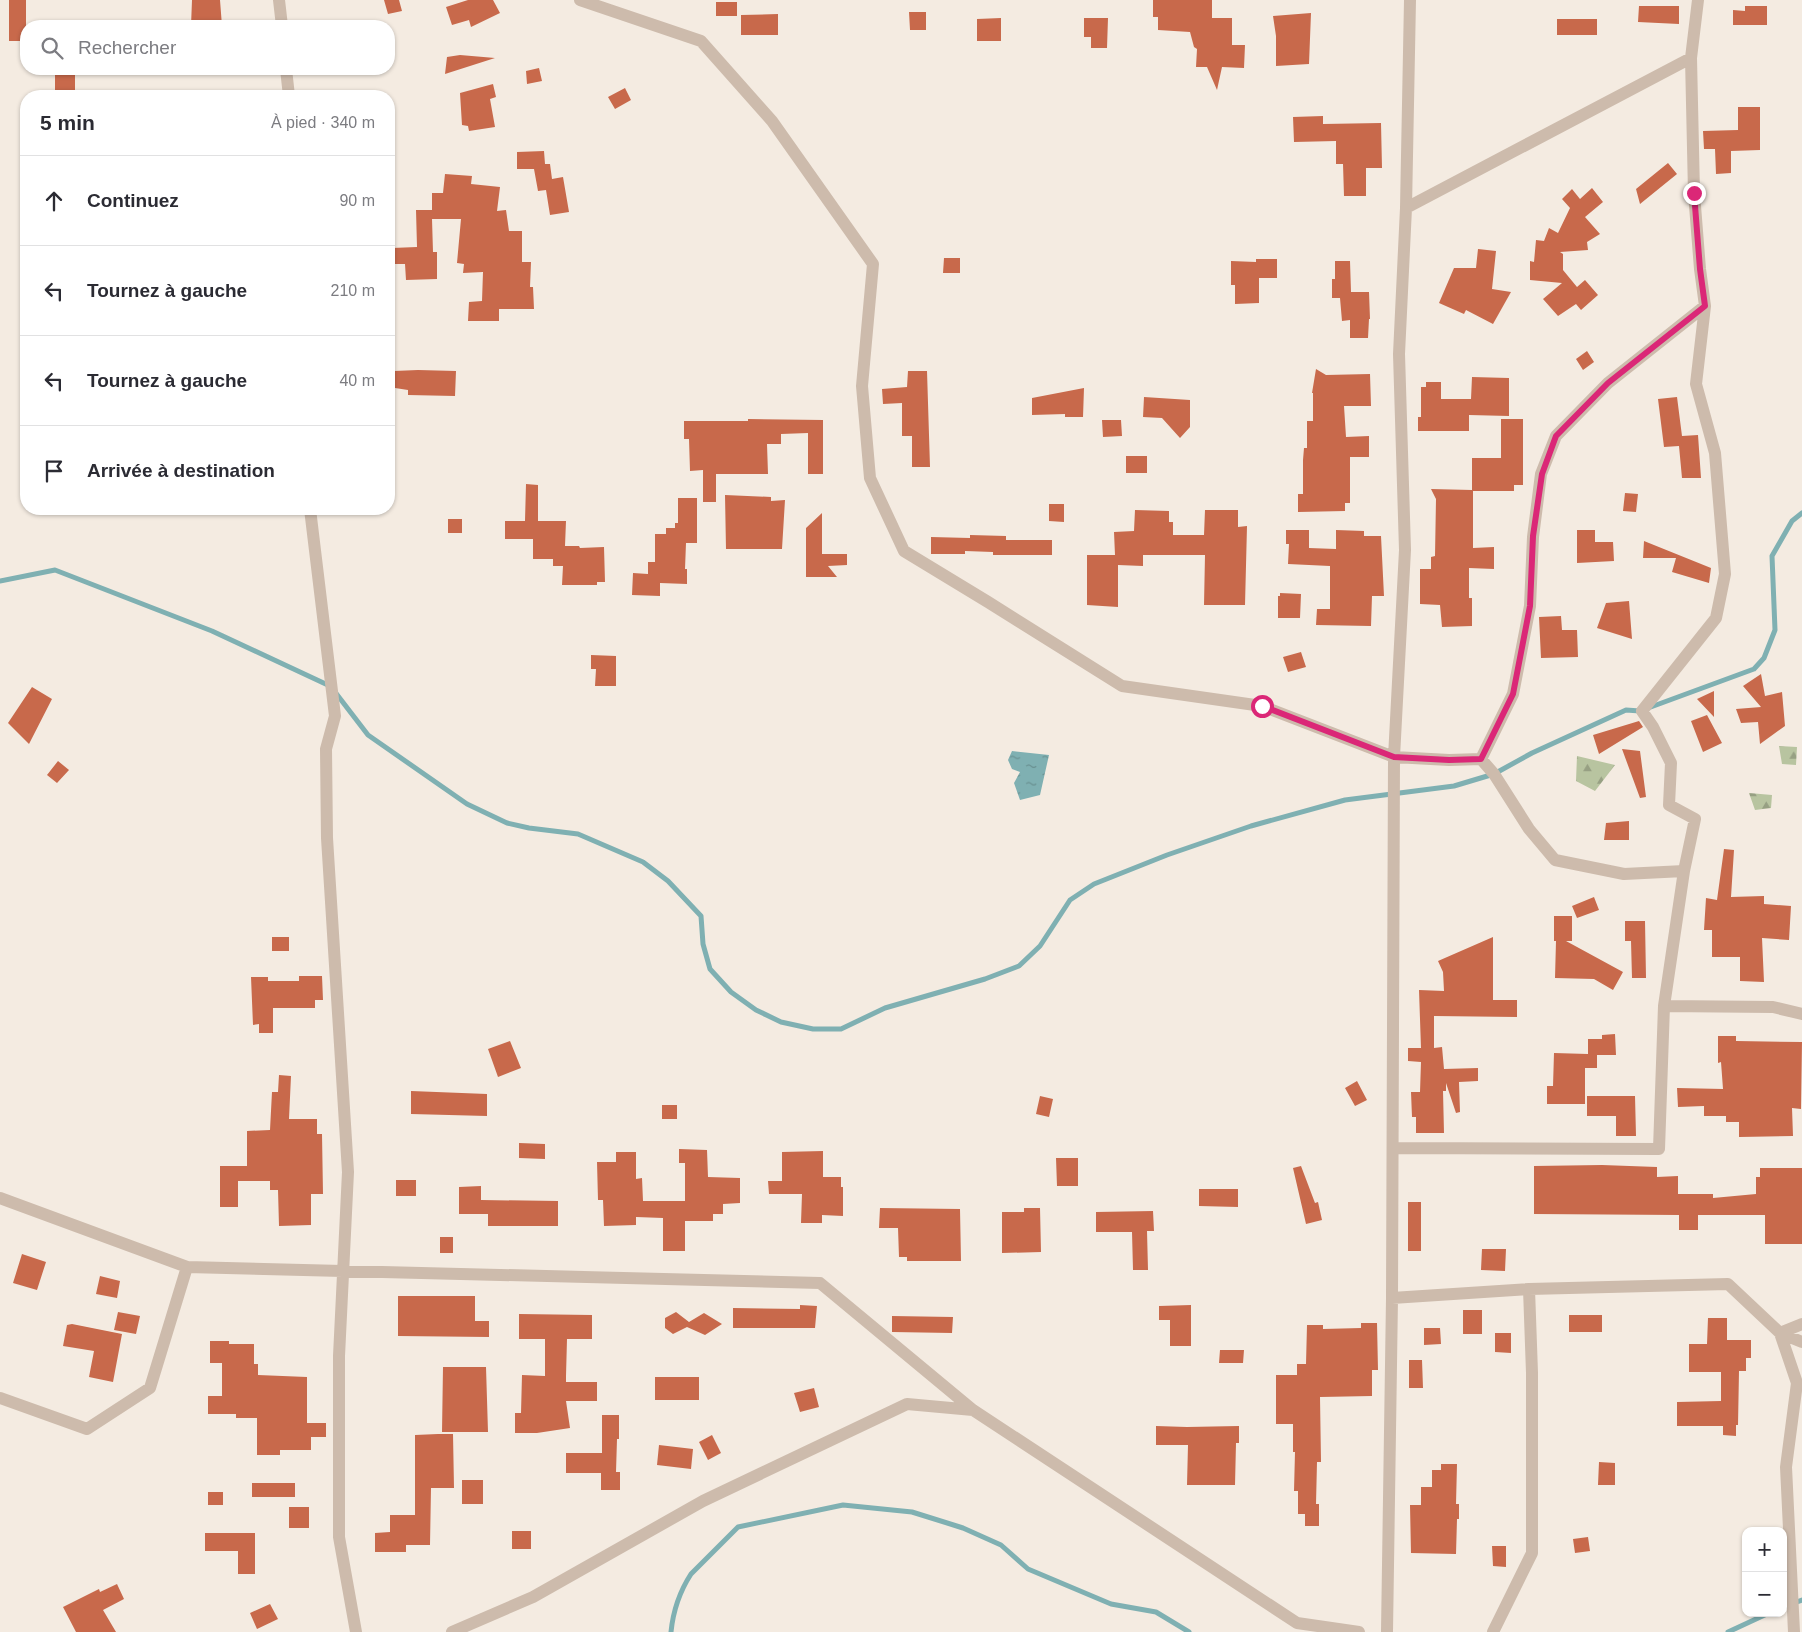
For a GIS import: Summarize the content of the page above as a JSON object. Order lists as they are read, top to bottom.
{
  "page": {
    "search": "Rechercher",
    "heading": ["5 min", "À pied · 340 m"],
    "list": [
      ["Continuez", "90 m"],
      ["Tournez à gauche", "210 m"],
      ["Tournez à gauche", "40 m"],
      "Arrivée à destination"
    ],
    "map_buttons": ["+", "−"]
  }
}
